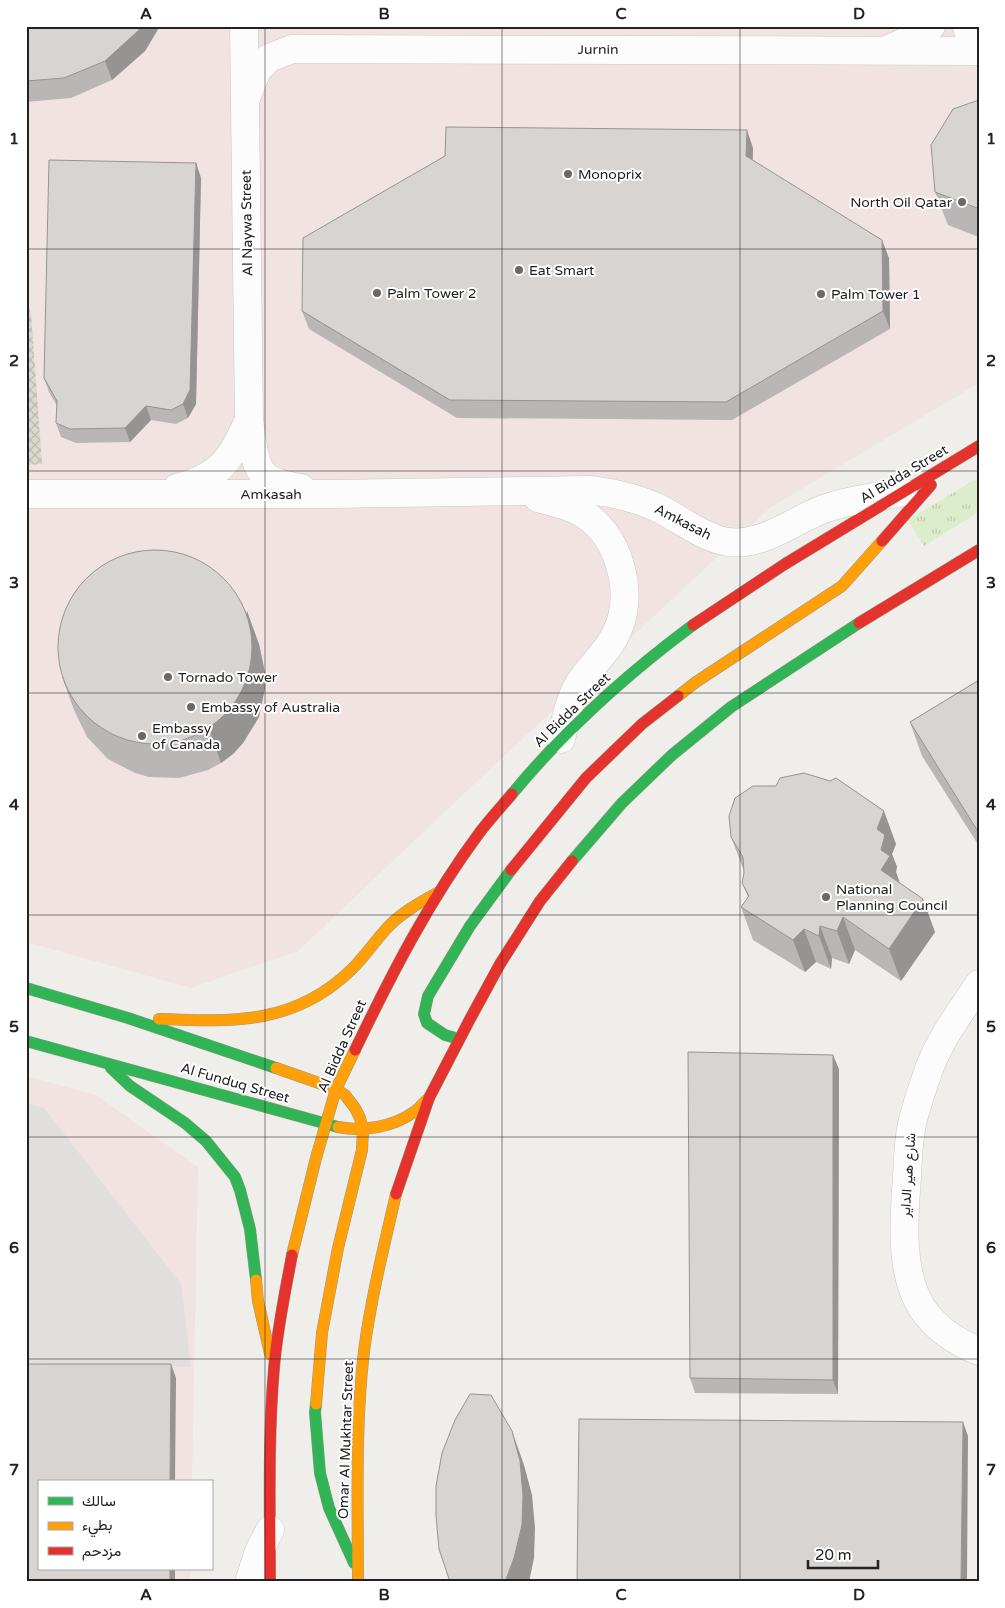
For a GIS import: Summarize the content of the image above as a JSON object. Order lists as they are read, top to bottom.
{
  "streets": {
    "main road": ["Al Bidda Street", "Al Funduq Street", "Omar Al Mukhtar Street"],
    "street": [
      "Jurnin",
      "Al Naywa Street",
      "Amkasah",
      "شارع هير الداير"
    ]
  },
  "crossings": [
    ["Jurnin", "Al Naywa Street"],
    ["Al Naywa Street", "Amkasah"],
    ["Al Bidda Street", "Amkasah"],
    ["Al Bidda Street", "Al Funduq Street"],
    ["Al Funduq Street", "Omar Al Mukhtar Street"]
  ],
  "places": [
    "Monoprix",
    "North Oil Qatar",
    "Eat Smart",
    "Palm Tower 2",
    "Palm Tower 1",
    "Tornado Tower",
    "Embassy of Australia",
    "Embassy of Canada",
    "National Planning Council"
  ],
  "legend": ["سالك", "بطيء", "مزدحم"],
  "scale_bar": "20 m",
  "grid": {
    "columns": [
      "A",
      "B",
      "C",
      "D"
    ],
    "rows": [
      "1",
      "2",
      "3",
      "4",
      "5",
      "6",
      "7"
    ]
  }
}
